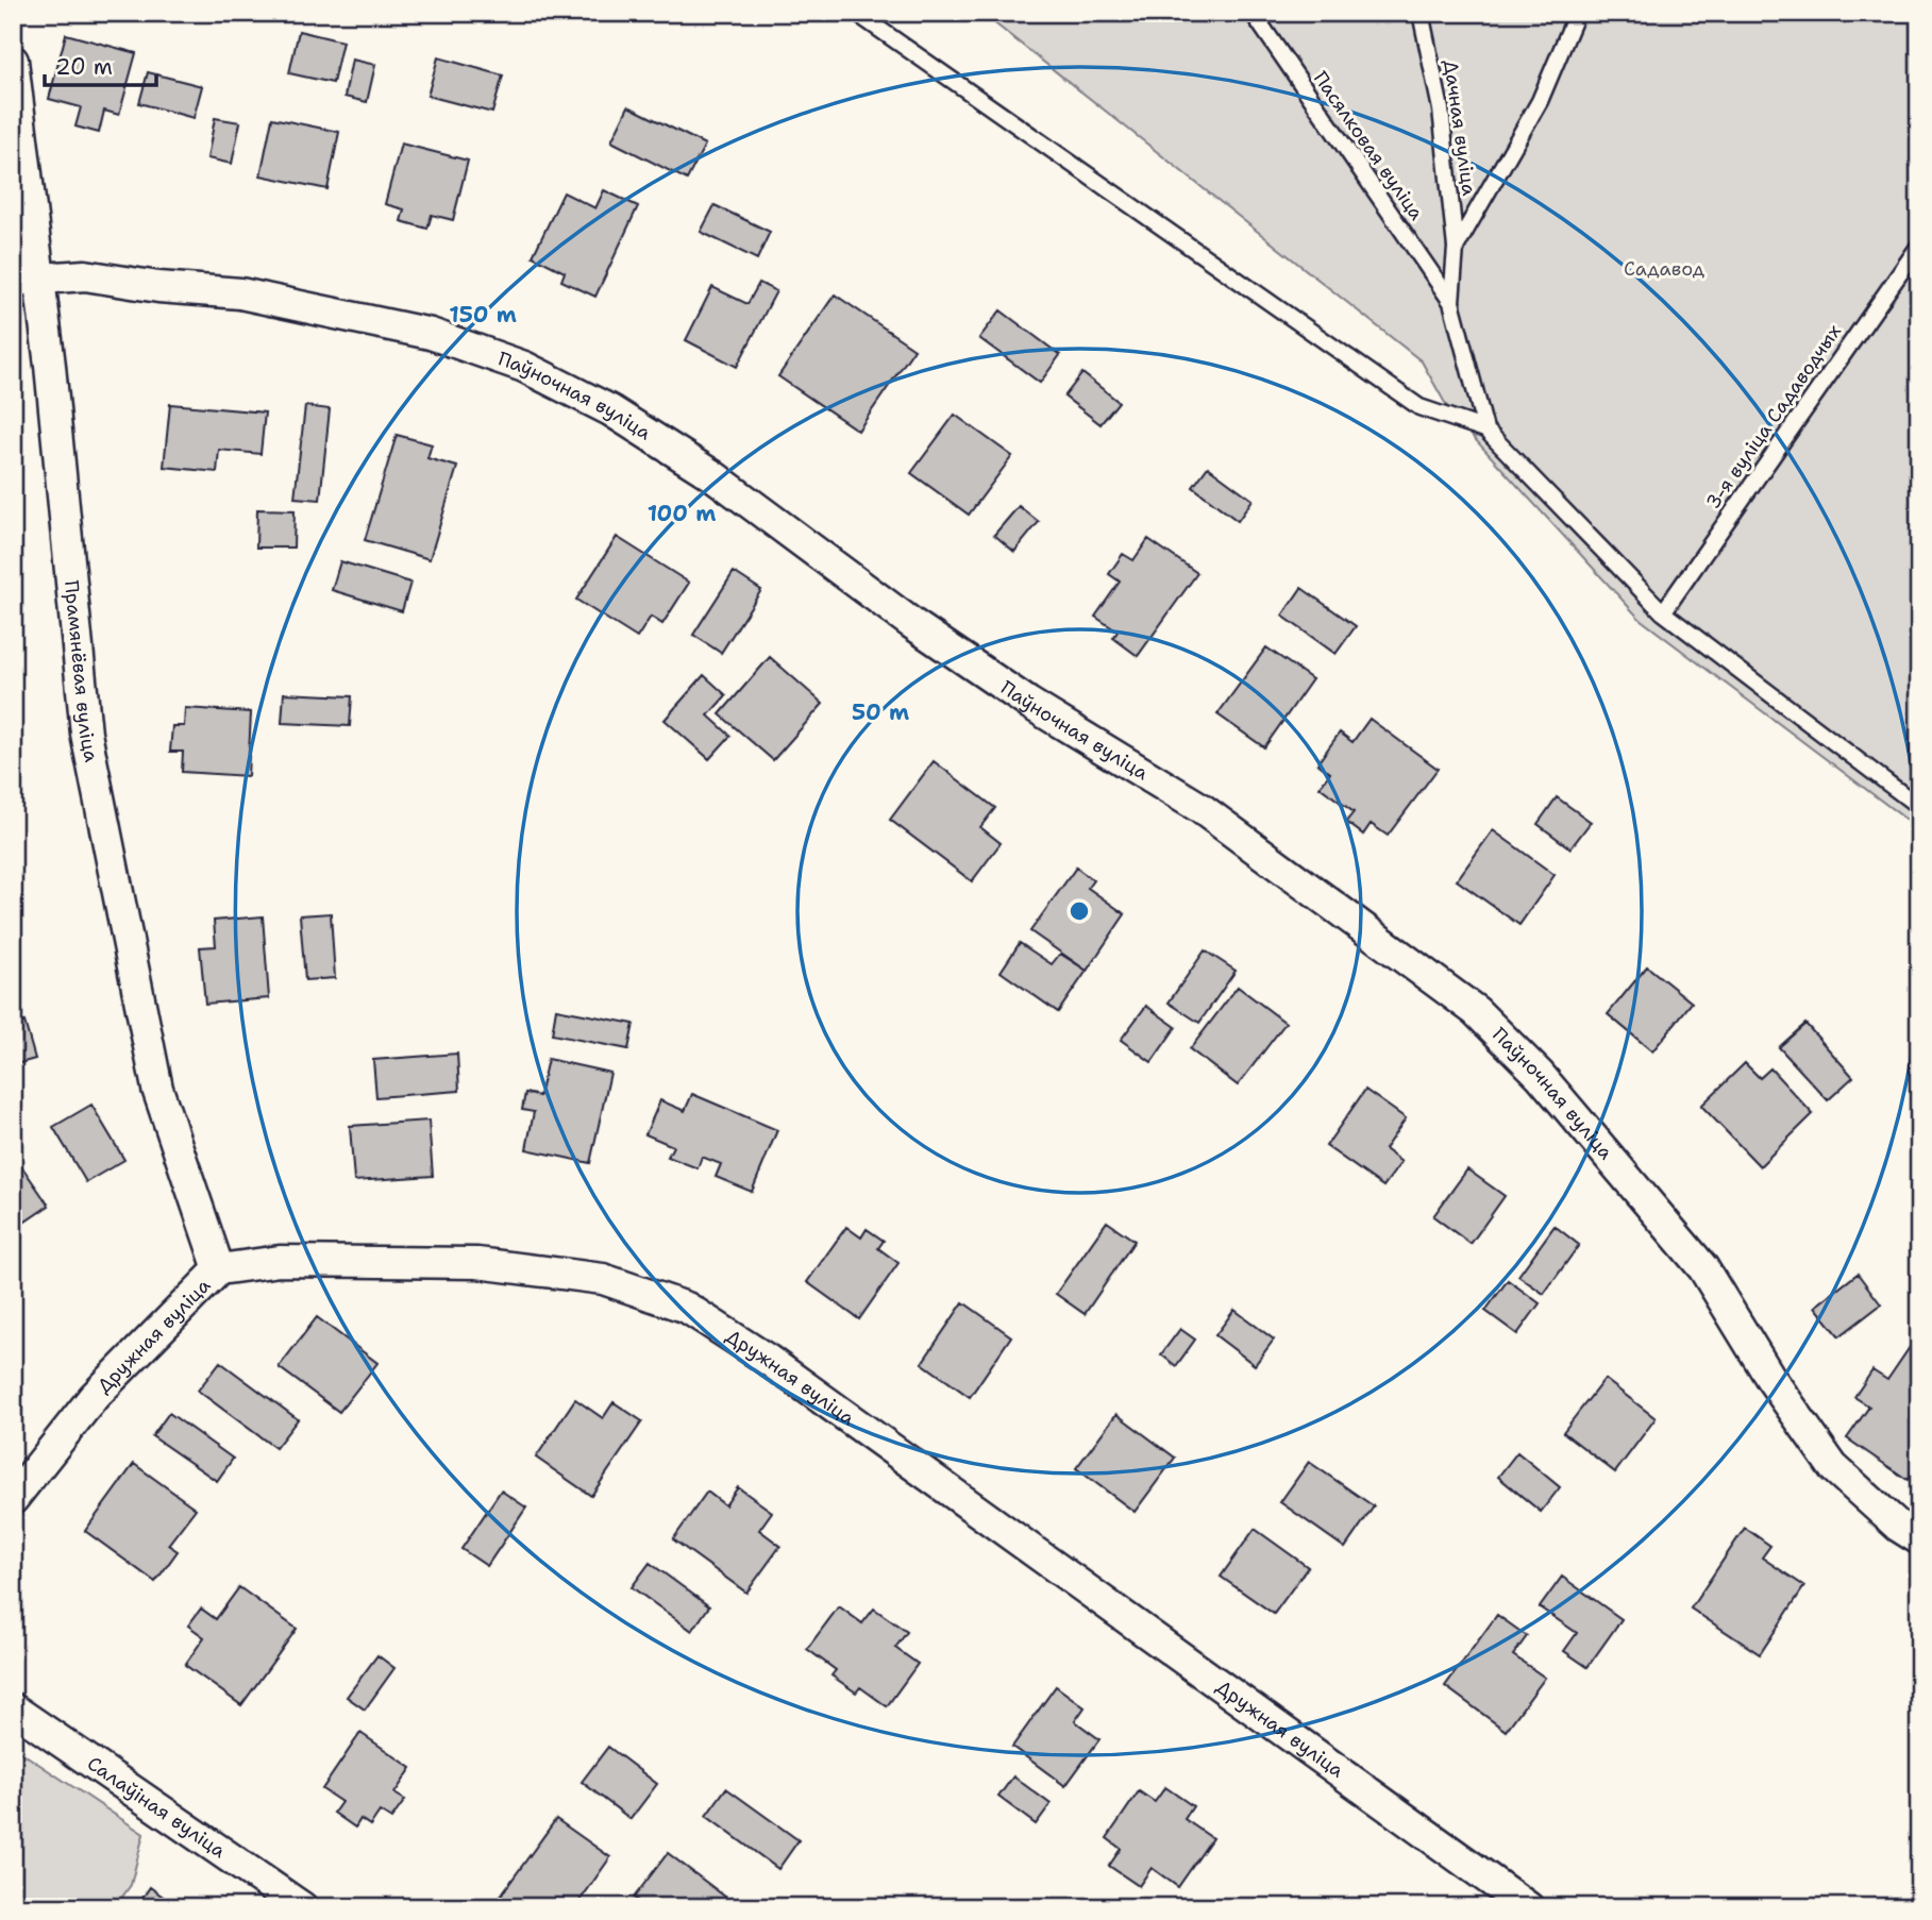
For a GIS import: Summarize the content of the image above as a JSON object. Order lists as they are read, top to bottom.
{
  "streets": {
    "street": [
      "Паўночная вуліца",
      "Прамянёвая вуліца",
      "Дружная вуліца",
      "Салаўіная вуліца"
    ],
    "lane": ["Дачная вуліца", "Пасялковая вуліца", "3-я вуліца Садаводчых"]
  },
  "crossings": [
    ["Паўночная вуліца", "Прамянёвая вуліца"],
    ["Прамянёвая вуліца", "Дружная вуліца"]
  ],
  "parks": ["Садавод"],
  "scale_bar": "20 m",
  "rings": ["150 m", "100 m", "50 m"]
}
